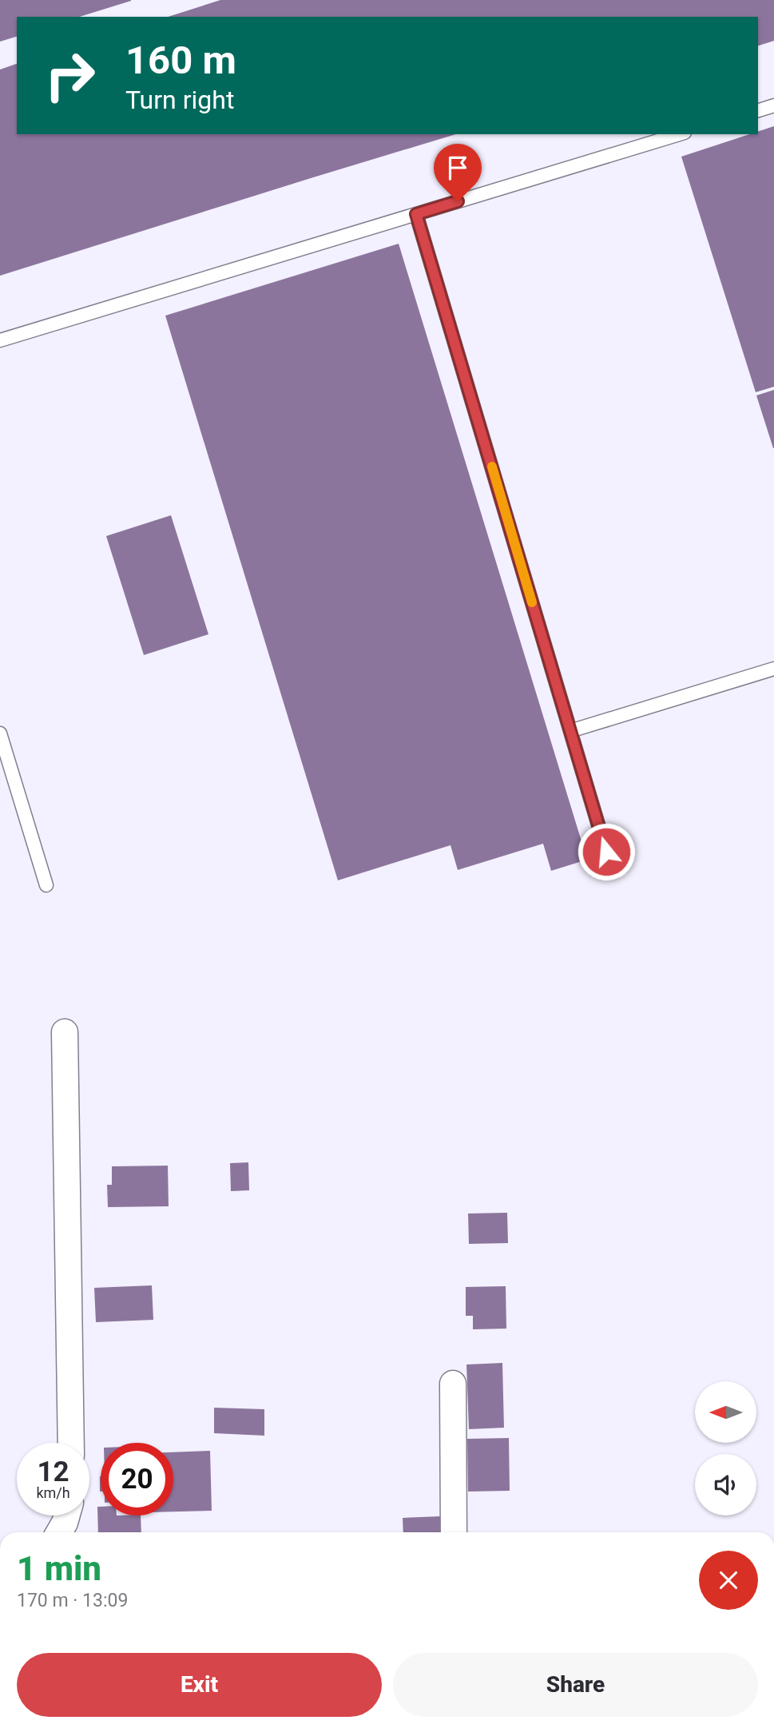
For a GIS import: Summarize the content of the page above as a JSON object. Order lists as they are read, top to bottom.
{
  "north": "left",
  "page": {
    "turn": ["160 m", "Turn right"],
    "speed": "12 km/h",
    "limit": "20",
    "heading": ["1 min", "170 m · 13:09"],
    "buttons": ["Exit", "Share"]
  }
}
